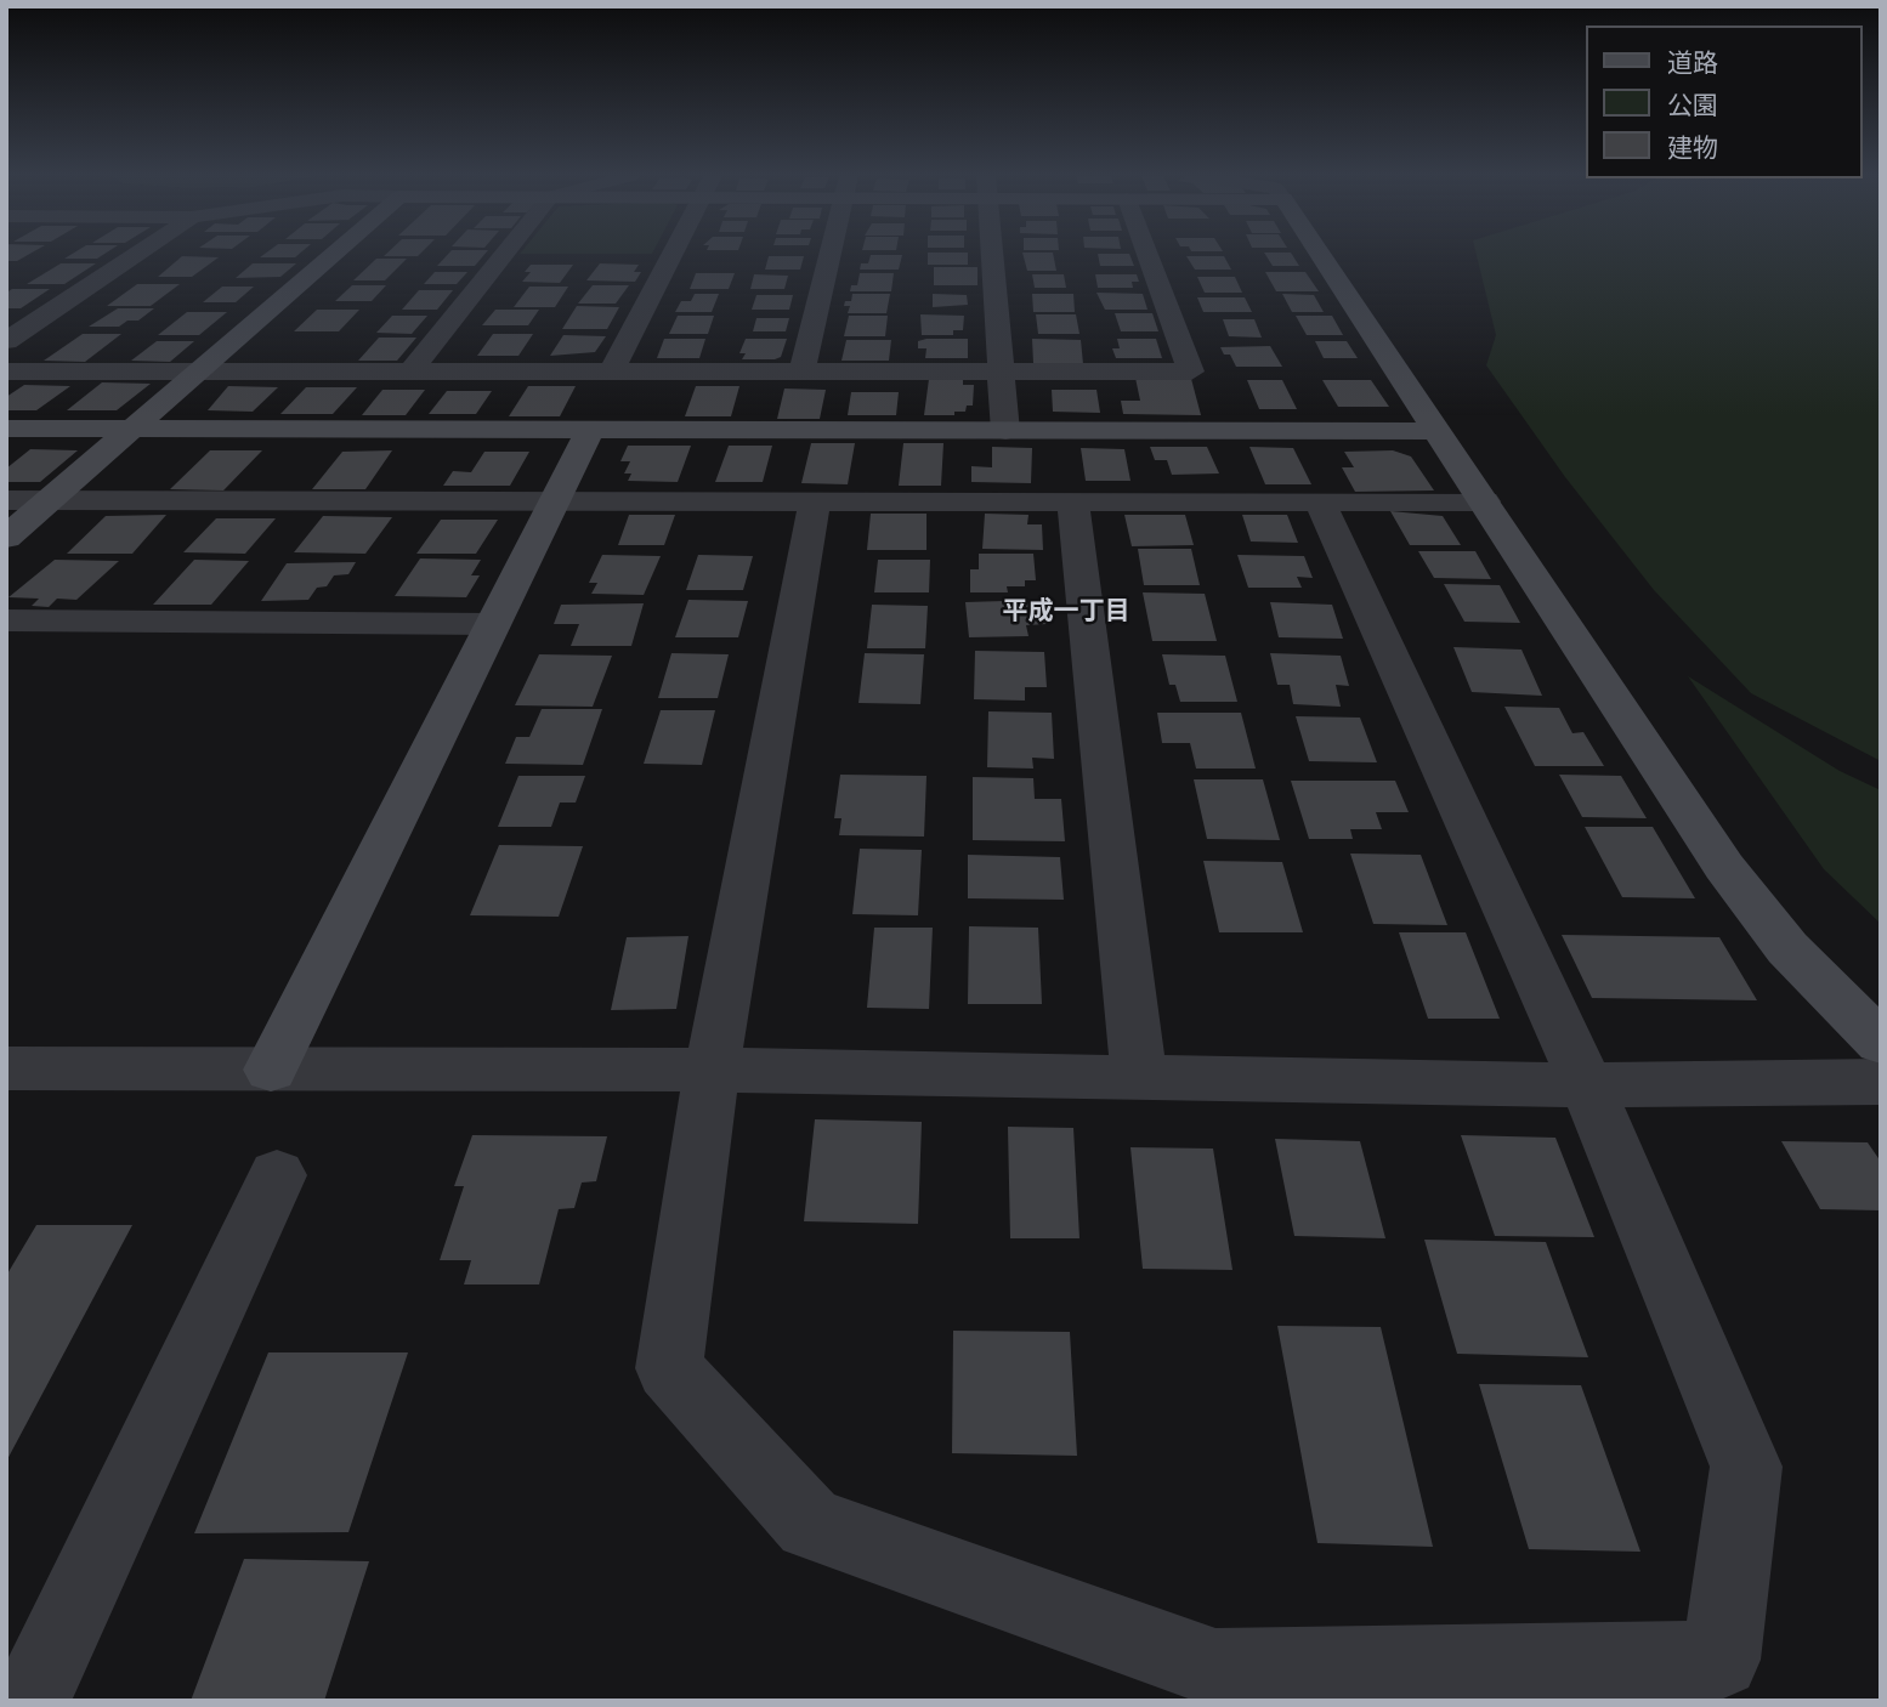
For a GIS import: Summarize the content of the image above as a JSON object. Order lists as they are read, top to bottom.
{
  "districts": ["平成一丁目"],
  "legend": ["道路", "公園", "建物"]
}
